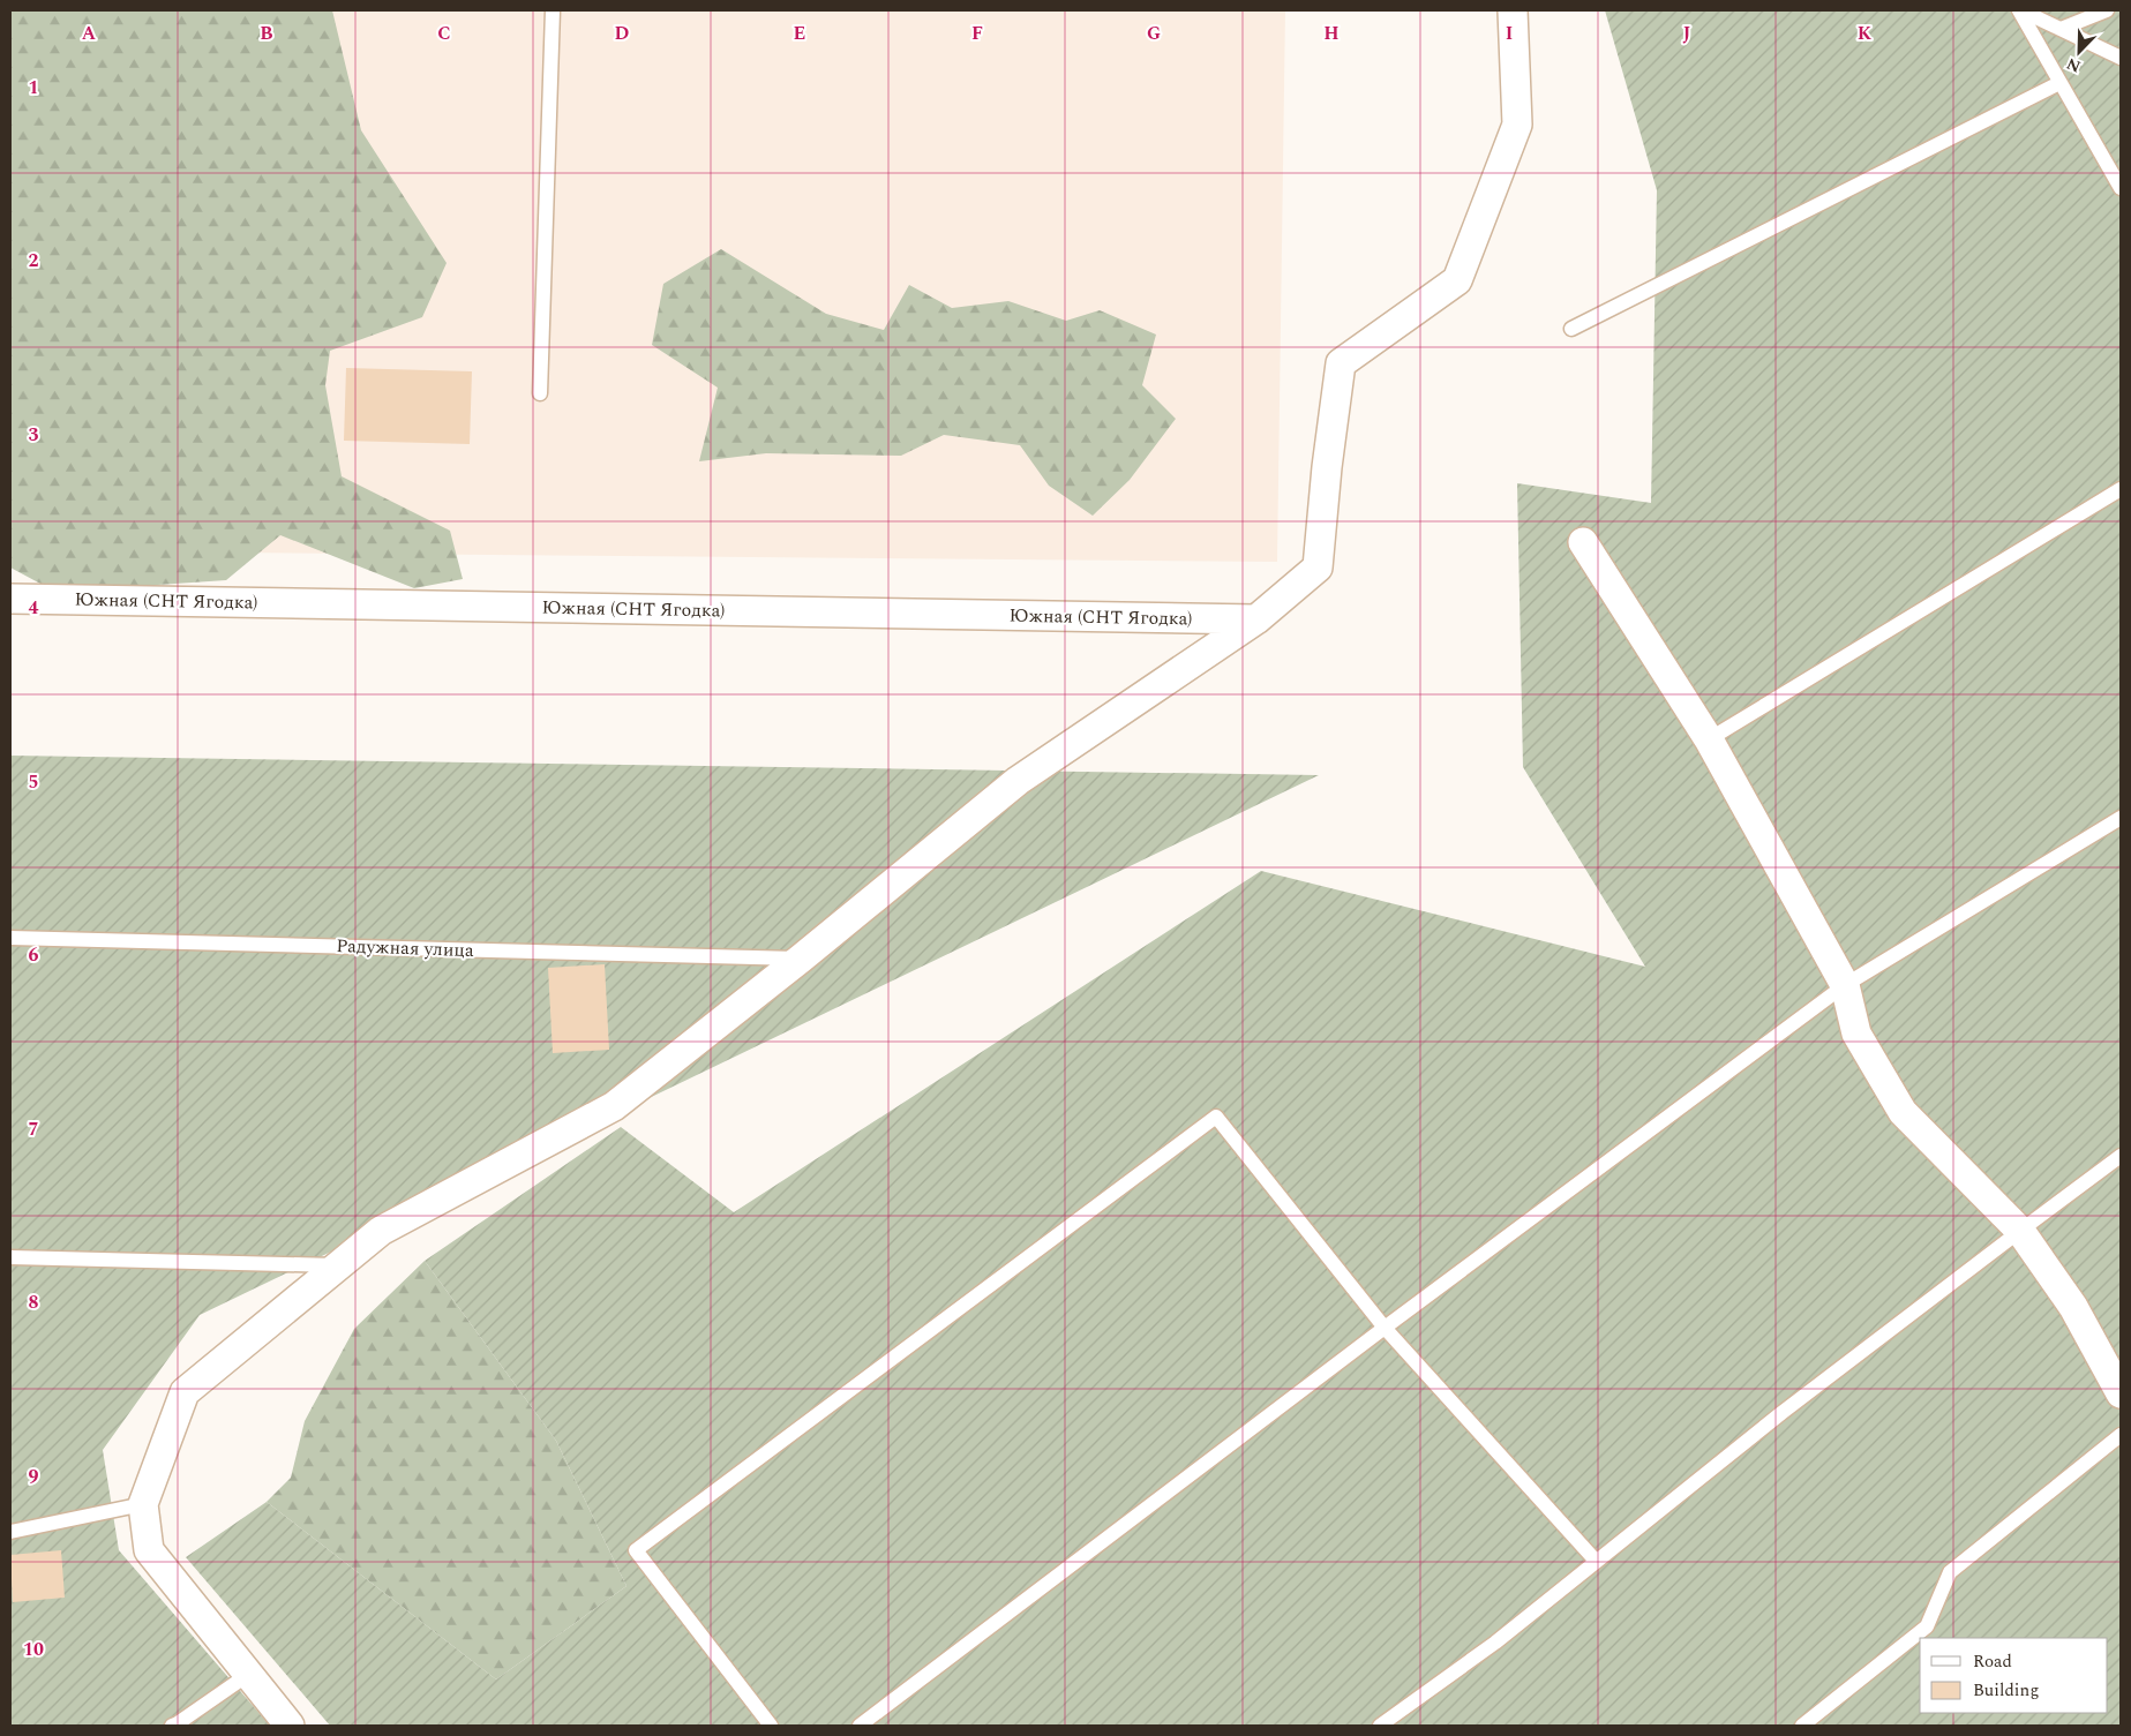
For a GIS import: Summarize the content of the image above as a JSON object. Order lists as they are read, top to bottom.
{
  "streets": {
    "street": ["Южная (СНТ Ягодка)"],
    "lane": ["Радужная улица"]
  },
  "legend": ["Road", "Building"],
  "north": "bottom left",
  "grid": {
    "columns": [
      "A",
      "B",
      "C",
      "D",
      "E",
      "F",
      "G",
      "H",
      "I",
      "J",
      "K"
    ],
    "rows": [
      "1",
      "2",
      "3",
      "4",
      "5",
      "6",
      "7",
      "8",
      "9",
      "10"
    ]
  }
}
